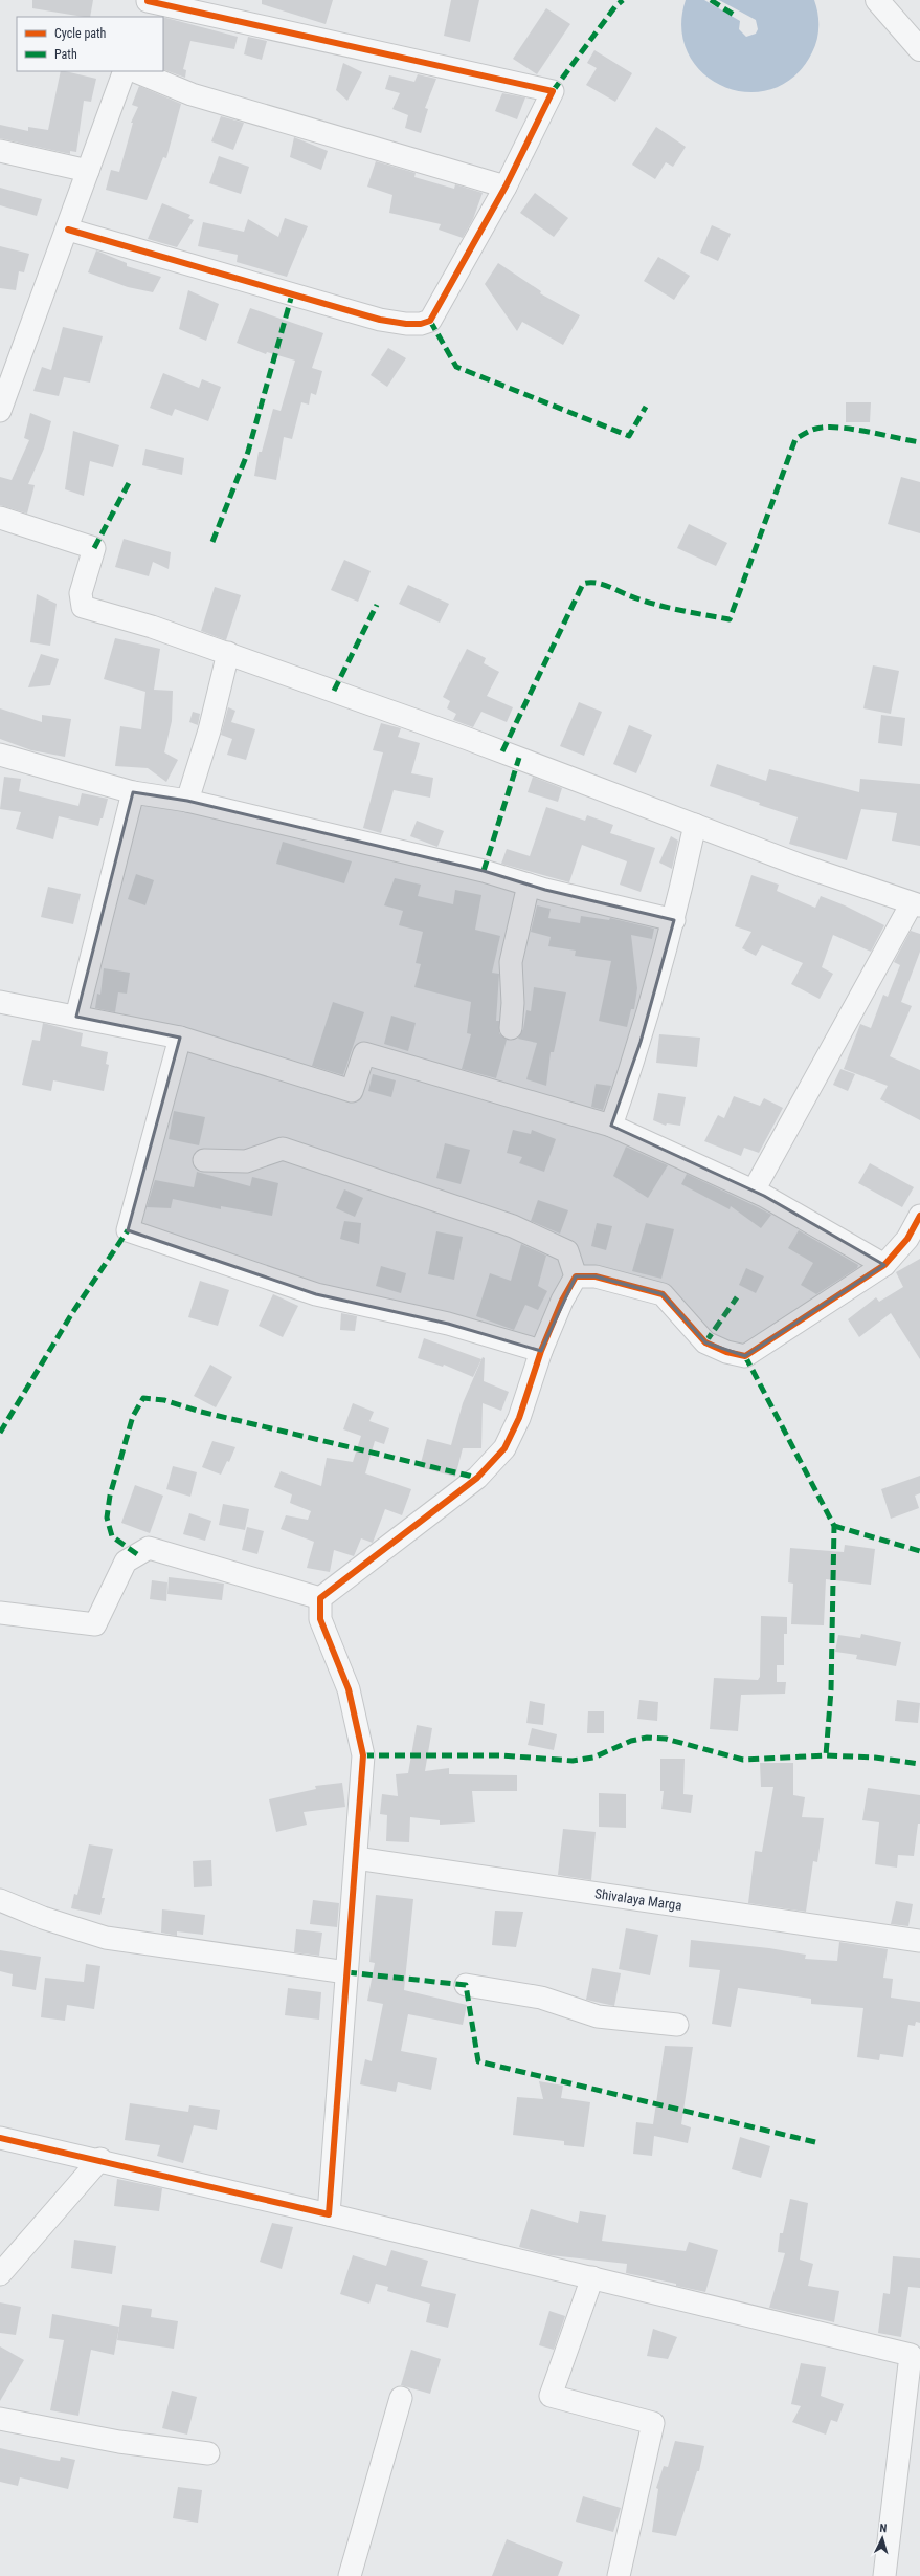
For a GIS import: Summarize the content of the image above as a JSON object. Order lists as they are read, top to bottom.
{
  "streets": {
    "street": ["Shivalaya Marga"]
  },
  "legend": ["Cycle path", "Path"],
  "north": "top"
}
